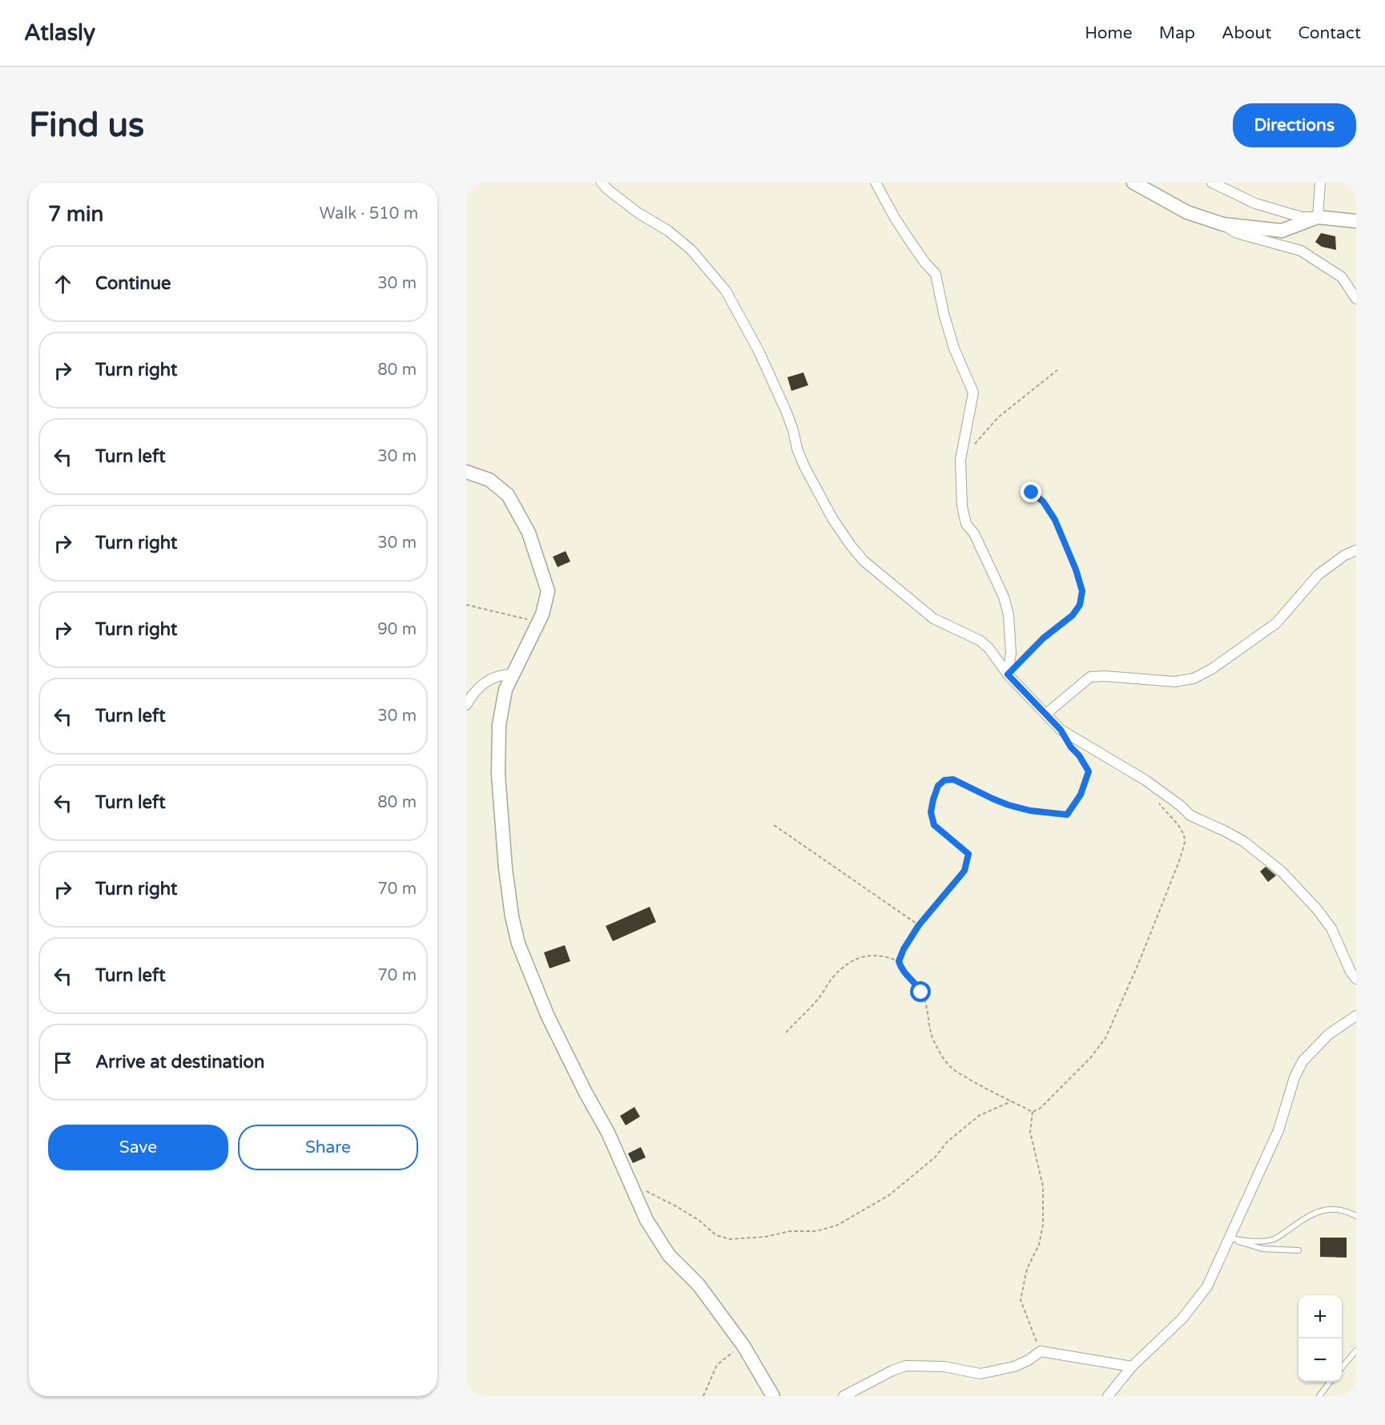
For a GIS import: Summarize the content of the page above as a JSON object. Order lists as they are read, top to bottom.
{
  "page": {
    "header": "Atlasly",
    "nav": [
      "Home",
      "Map",
      "About",
      "Contact"
    ],
    "buttons": [
      "Directions",
      ["Save", "Share"]
    ],
    "title": "Find us",
    "heading": ["7 min", "Walk · 510 m"],
    "list": [
      ["Continue", "30 m"],
      ["Turn right", "80 m"],
      ["Turn left", "30 m"],
      ["Turn right", "30 m"],
      ["Turn right", "90 m"],
      ["Turn left", "30 m"],
      ["Turn left", "80 m"],
      ["Turn right", "70 m"],
      ["Turn left", "70 m"],
      "Arrive at destination"
    ],
    "map_buttons": ["+", "−"]
  }
}
